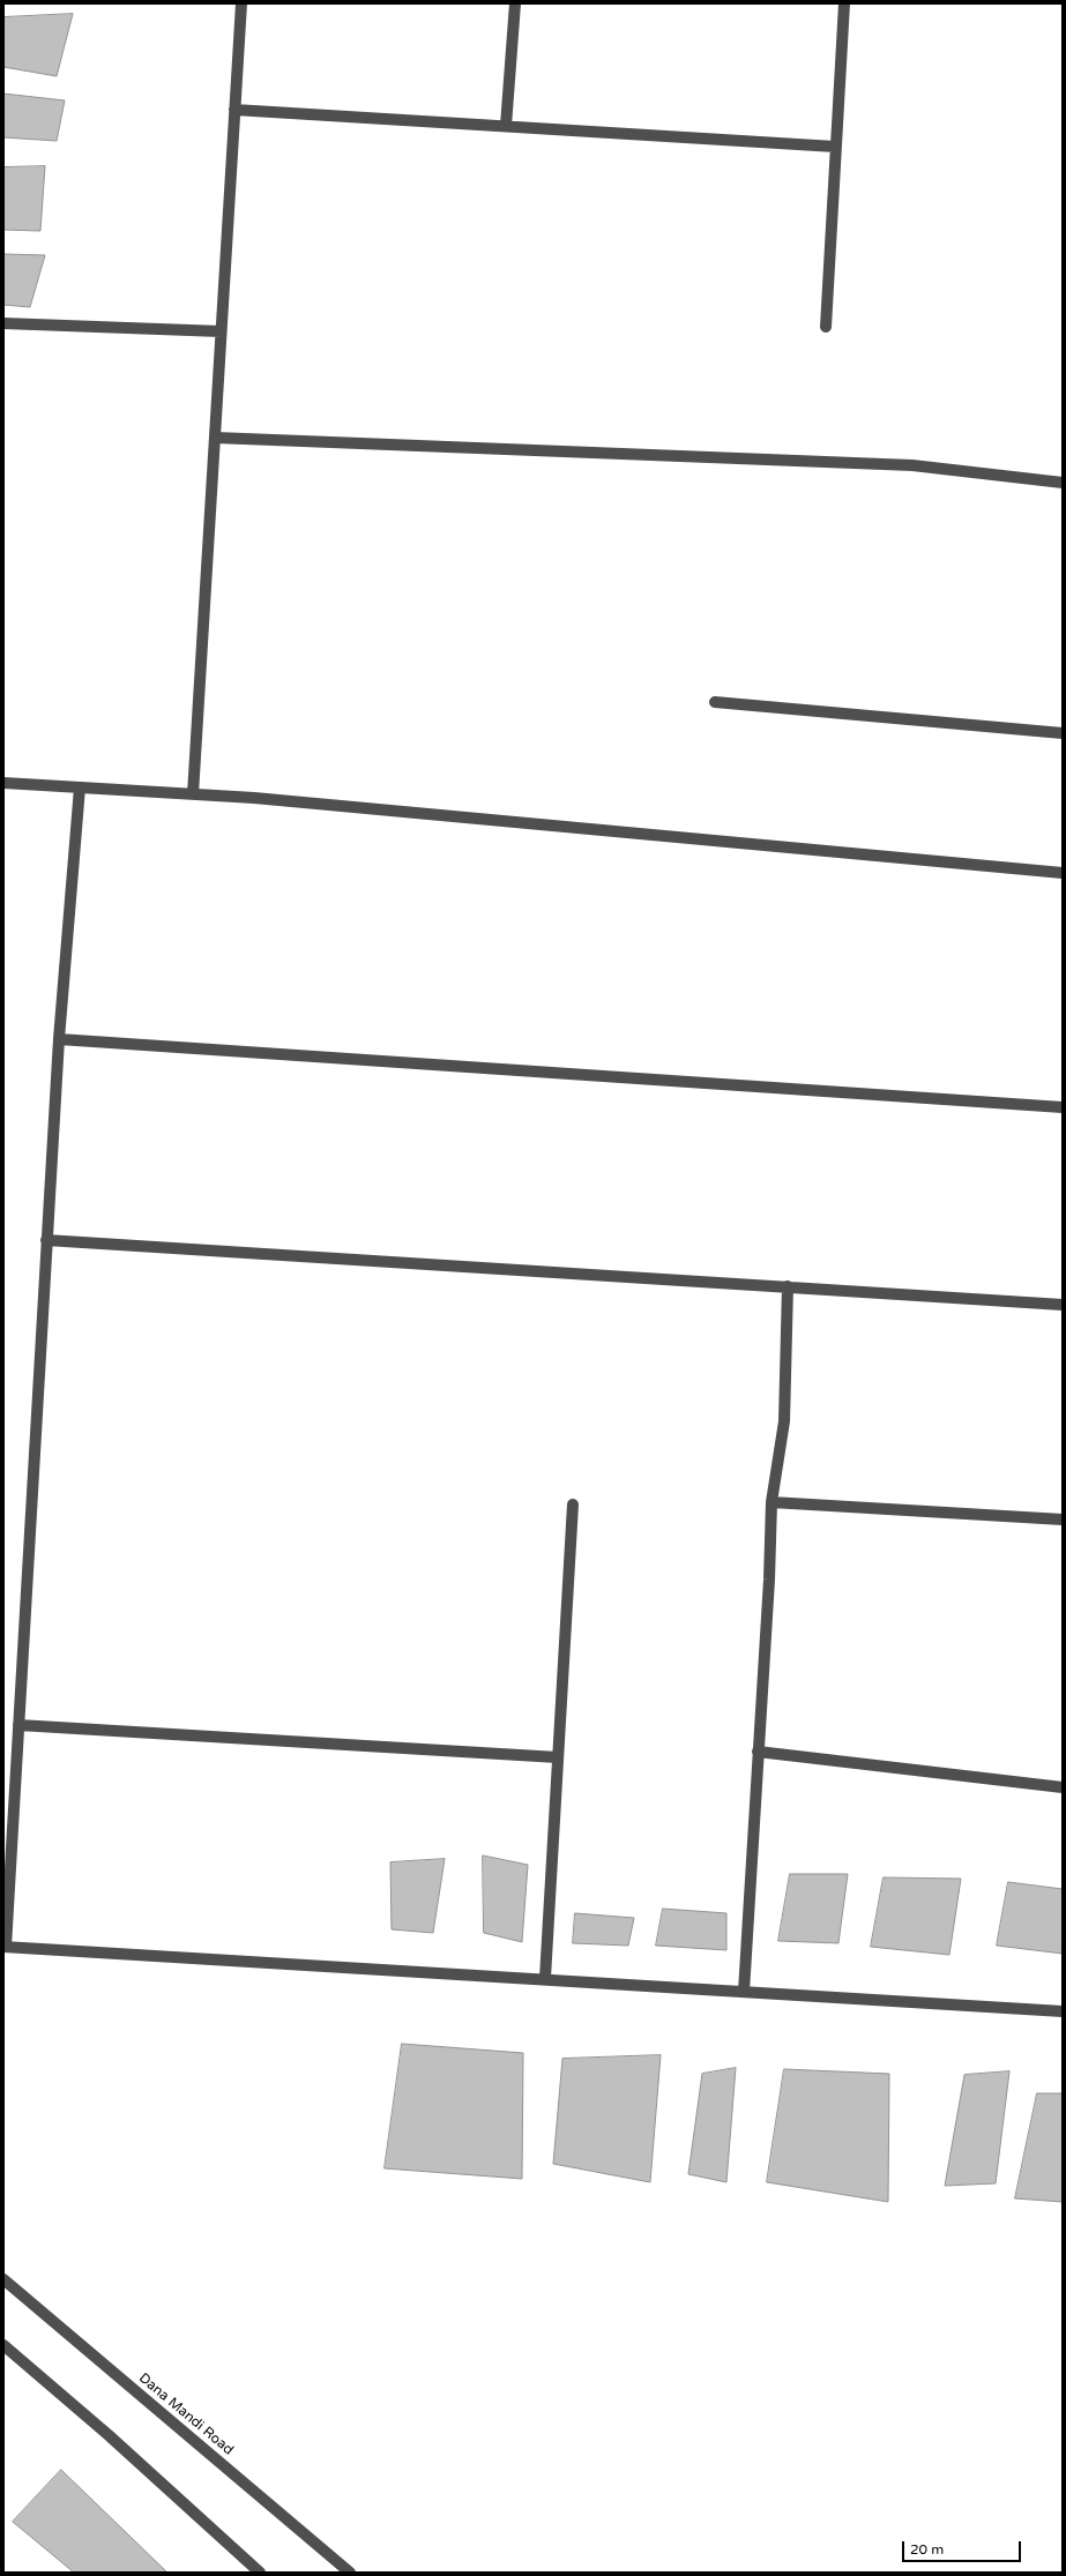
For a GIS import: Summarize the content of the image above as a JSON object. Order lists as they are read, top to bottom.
{
  "streets": {
    "street": ["Dana Mandi Road"]
  },
  "scale_bar": "20 m"
}
